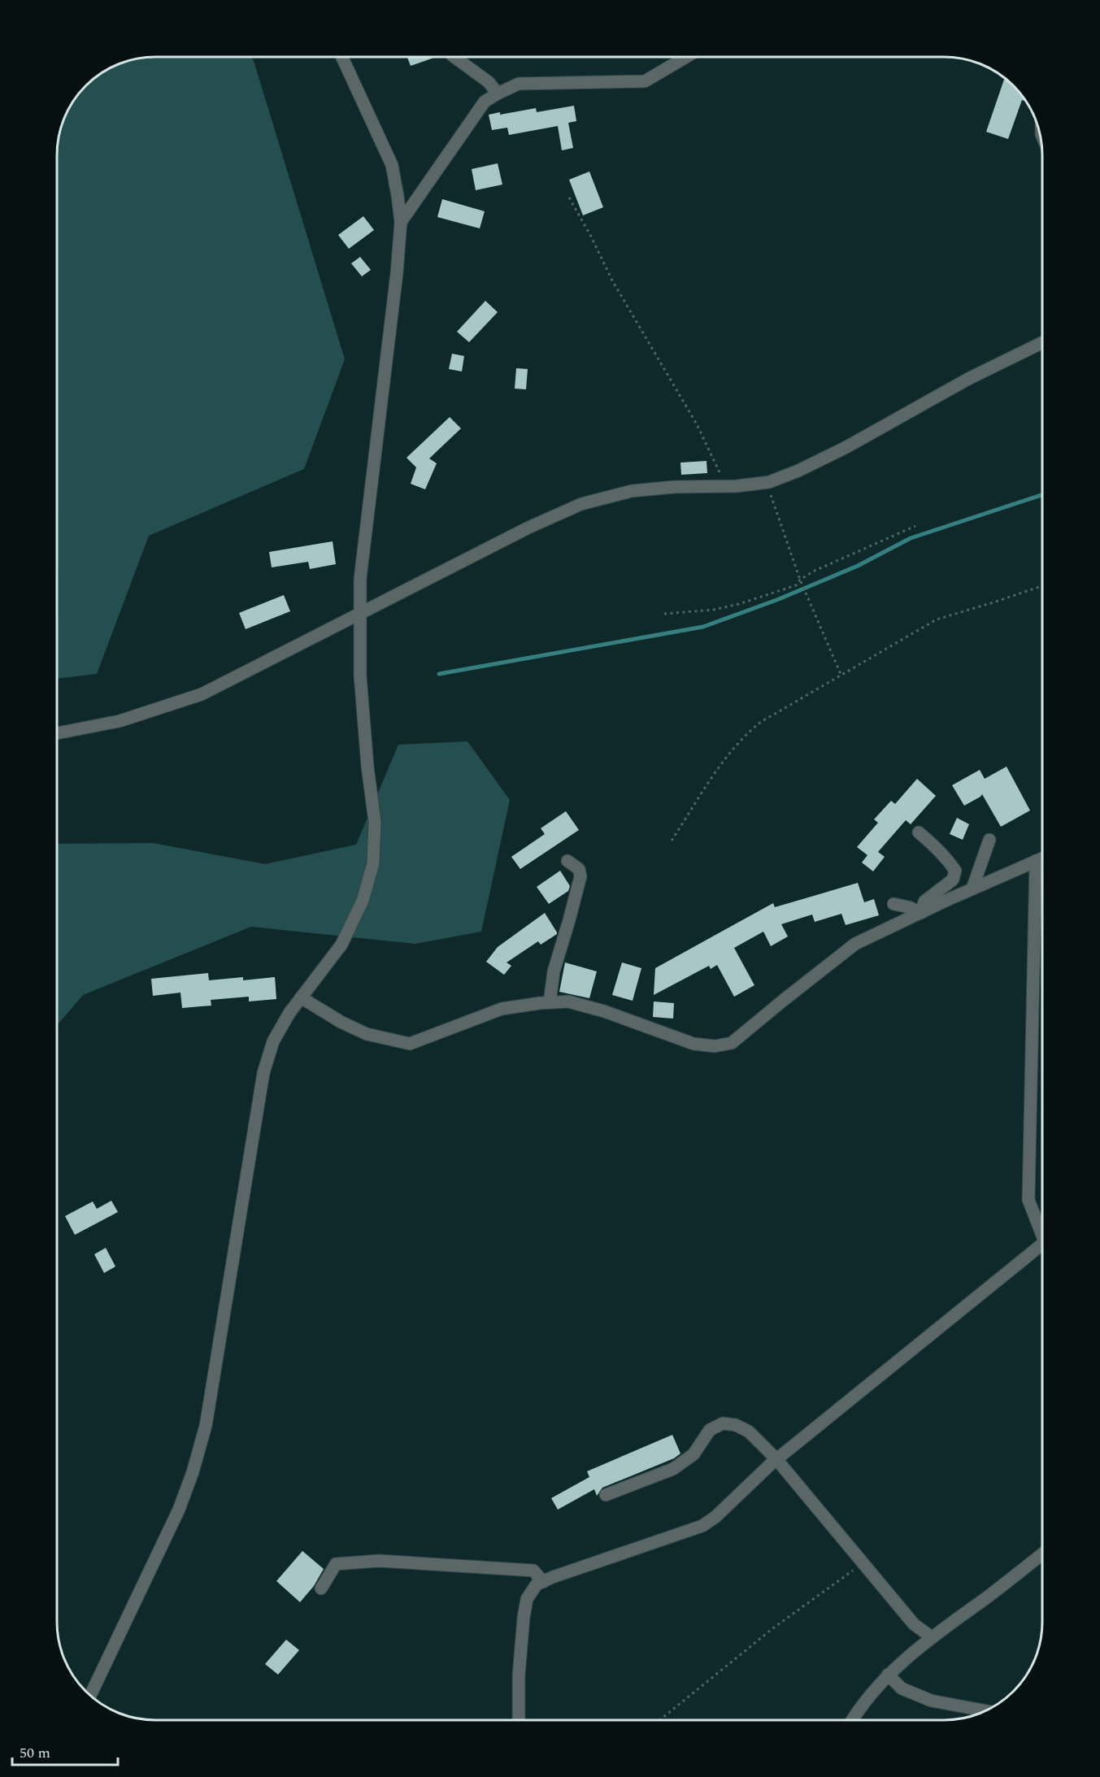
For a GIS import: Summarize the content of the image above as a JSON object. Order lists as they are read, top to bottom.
{
  "scale_bar": "50 m"
}
